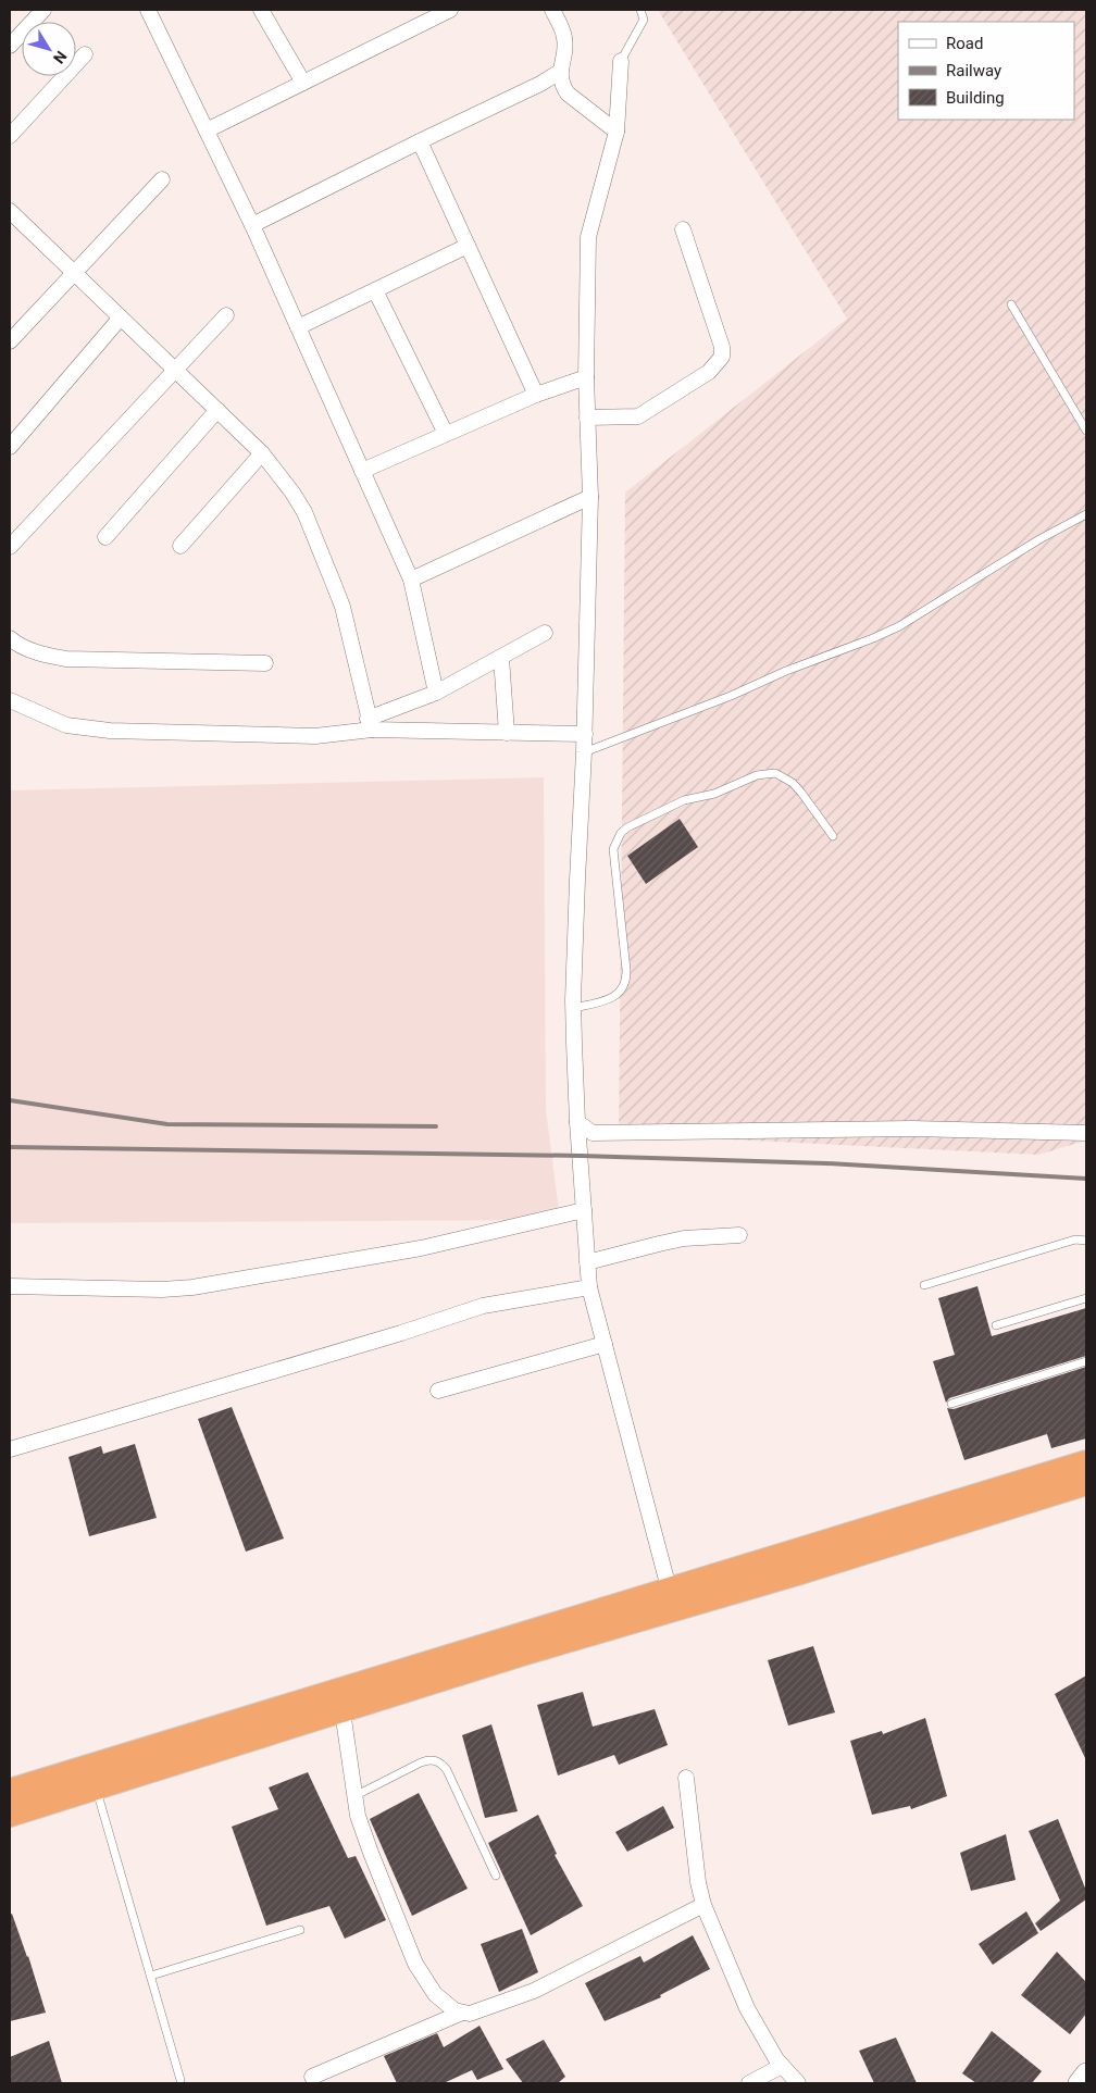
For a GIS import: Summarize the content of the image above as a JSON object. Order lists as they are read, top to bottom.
{
  "legend": ["Road", "Railway", "Building"],
  "north": "bottom right"
}
